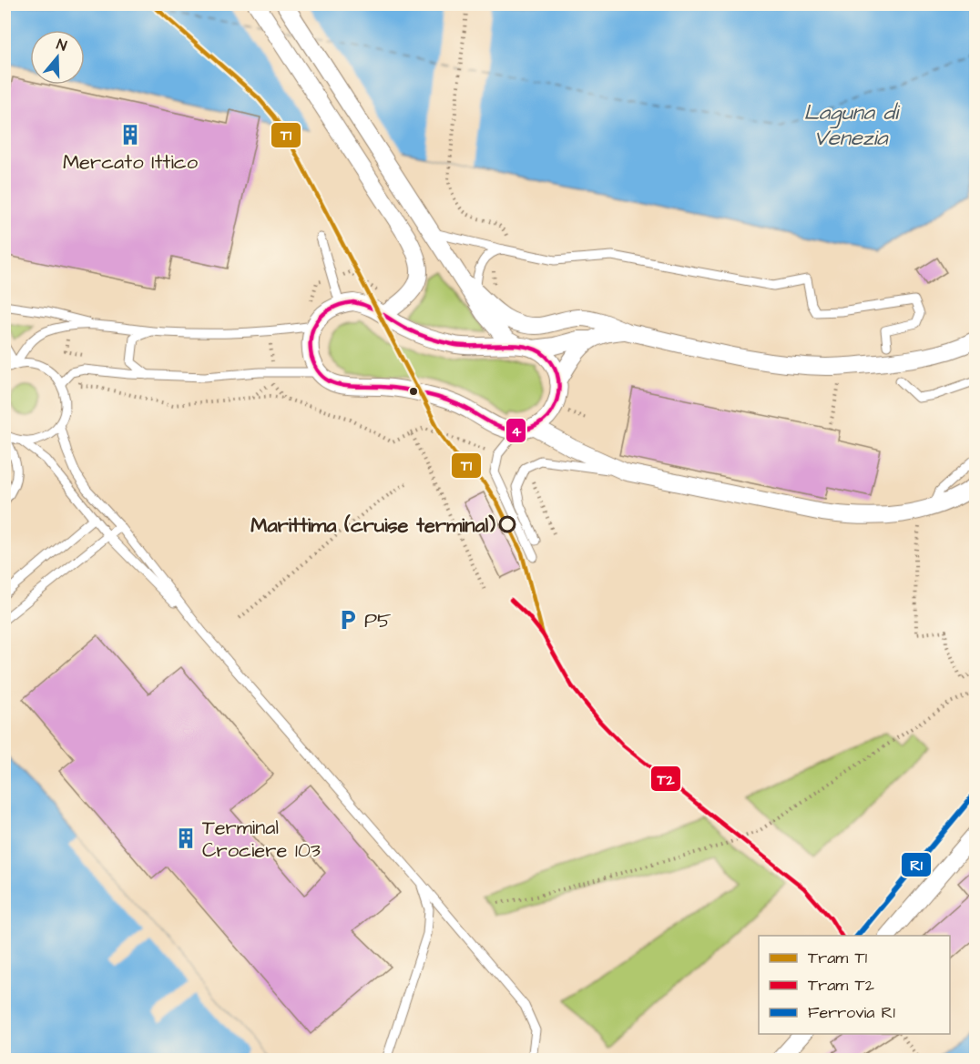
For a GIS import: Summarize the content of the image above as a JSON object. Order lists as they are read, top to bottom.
{
  "water": ["Laguna di Venezia"],
  "places": {
    "building": ["Mercato Ittico", "Terminal Crociere 103"],
    "other": ["Marittima (cruise terminal)"],
    "parking": ["P5"]
  },
  "lines": [
    "tram line T1",
    "transit line 4",
    "tram line T2",
    "rail line R1"
  ],
  "legend": ["Tram T1", "Tram T2", "Ferrovia R1"],
  "north": "top"
}
